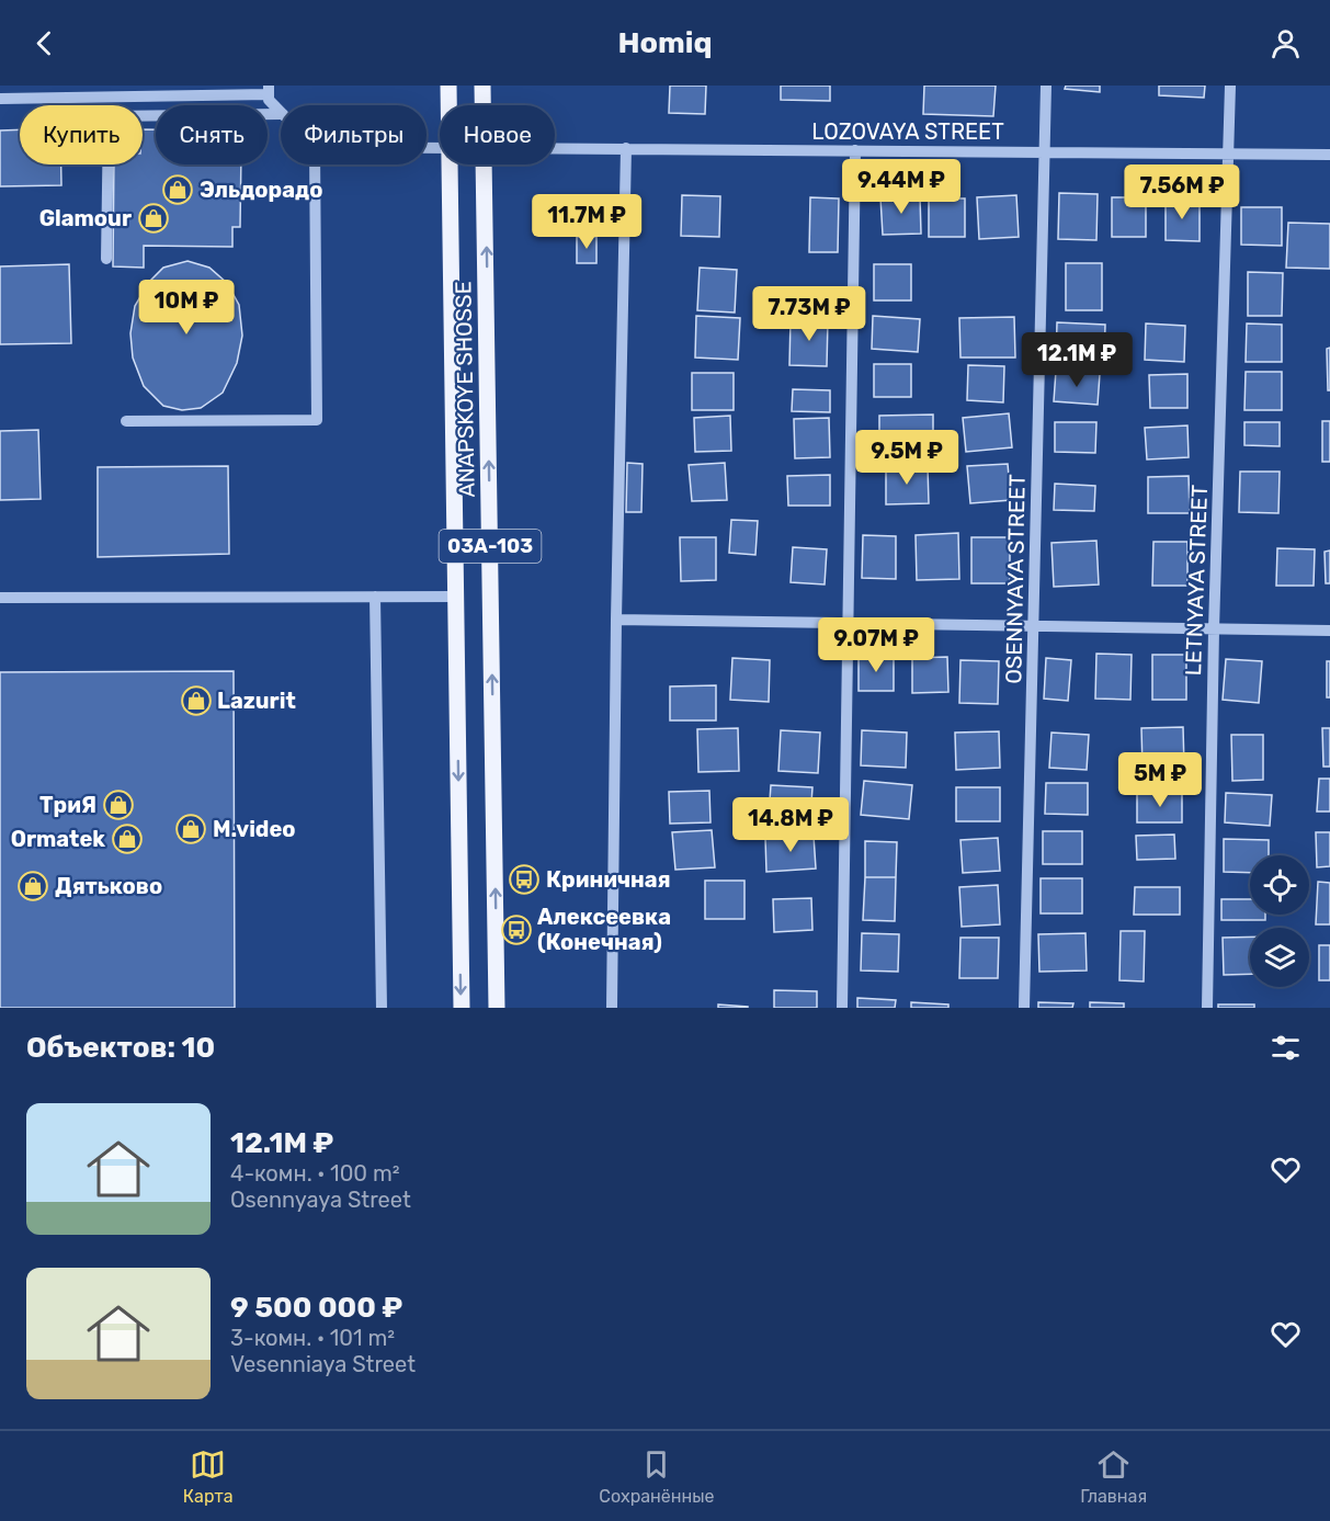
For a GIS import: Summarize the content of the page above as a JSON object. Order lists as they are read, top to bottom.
{
  "streets": {
    "main road": ["ANAPSKOYE SHOSSE", "03А-103"],
    "street": ["LOZOVAYA STREET", "OSENNYAYA STREET", "LETNYAYA STREET"]
  },
  "crossings": [
    ["LOZOVAYA STREET", "OSENNYAYA STREET"],
    ["LOZOVAYA STREET", "LETNYAYA STREET"]
  ],
  "places": {
    "shop": [
      "Эльдорадо",
      "Glamour",
      "Lazurit",
      "ТриЯ",
      "M.video",
      "Ormatek",
      "Дятьково"
    ],
    "bus stop": ["Криничная", "Алексеевка (Конечная)"]
  },
  "page": {
    "header": "Homiq",
    "chip": [
      "Купить",
      "Снять",
      "Фильтры",
      "Новое"
    ],
    "price": [
      "9.44M ₽",
      "7.56M ₽",
      "11.7M ₽",
      "10M ₽",
      "7.73M ₽",
      "12.1M ₽",
      "9.5M ₽",
      "9.07M ₽",
      "5M ₽",
      "14.8M ₽"
    ],
    "heading": "Объектов: 10",
    "list": [
      {
        "name": "12.1M ₽",
        "note": "4-комн. · 100 m² · Osennyaya Street"
      },
      {
        "name": "9 500 000 ₽",
        "note": "3-комн. · 101 m² · Vesenniaya Street"
      }
    ],
    "tabs": ["Карта", "Сохранённые", "Главная"]
  }
}
